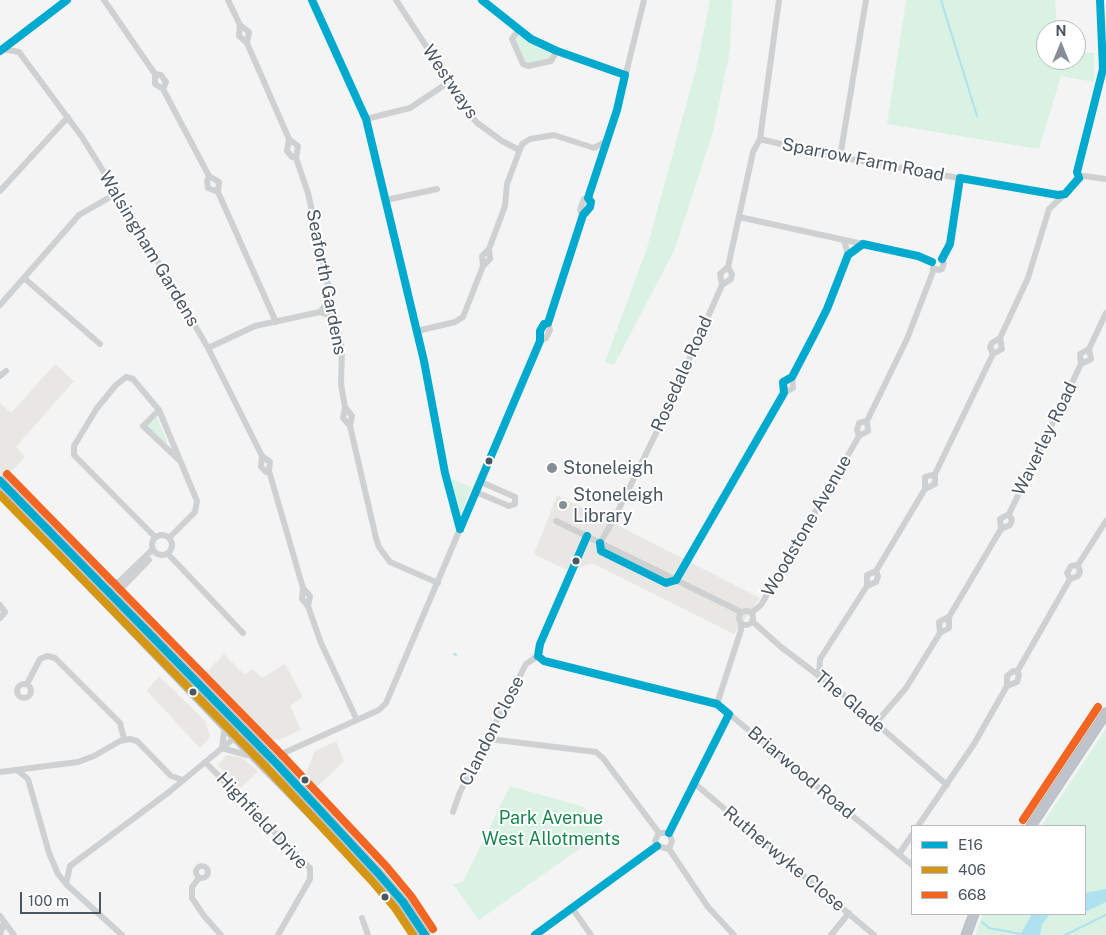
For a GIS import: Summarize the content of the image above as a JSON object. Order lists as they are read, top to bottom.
{
  "streets": {
    "street": [
      "Westways",
      "Sparrow Farm Road",
      "Walsingham Gardens",
      "Seaforth Gardens",
      "Rosedale Road",
      "Waverley Road",
      "Woodstone Avenue",
      "The Glade",
      "Clandon Close",
      "Briarwood Road",
      "Highfield Drive",
      "Rutherwyke Close"
    ]
  },
  "crossings": [
    ["Sparrow Farm Road", "Rosedale Road"],
    ["Sparrow Farm Road", "Woodstone Avenue"],
    ["Waverley Road", "The Glade"],
    ["Woodstone Avenue", "The Glade"],
    ["Clandon Close", "Briarwood Road"]
  ],
  "parks": ["Park Avenue West Allotments"],
  "places": ["Stoneleigh", "Stoneleigh Library"],
  "lines": ["transit line E16", "transit line 668", "transit line 406"],
  "legend": ["E16", "406", "668"],
  "scale_bar": "100 m",
  "north": "top"
}
